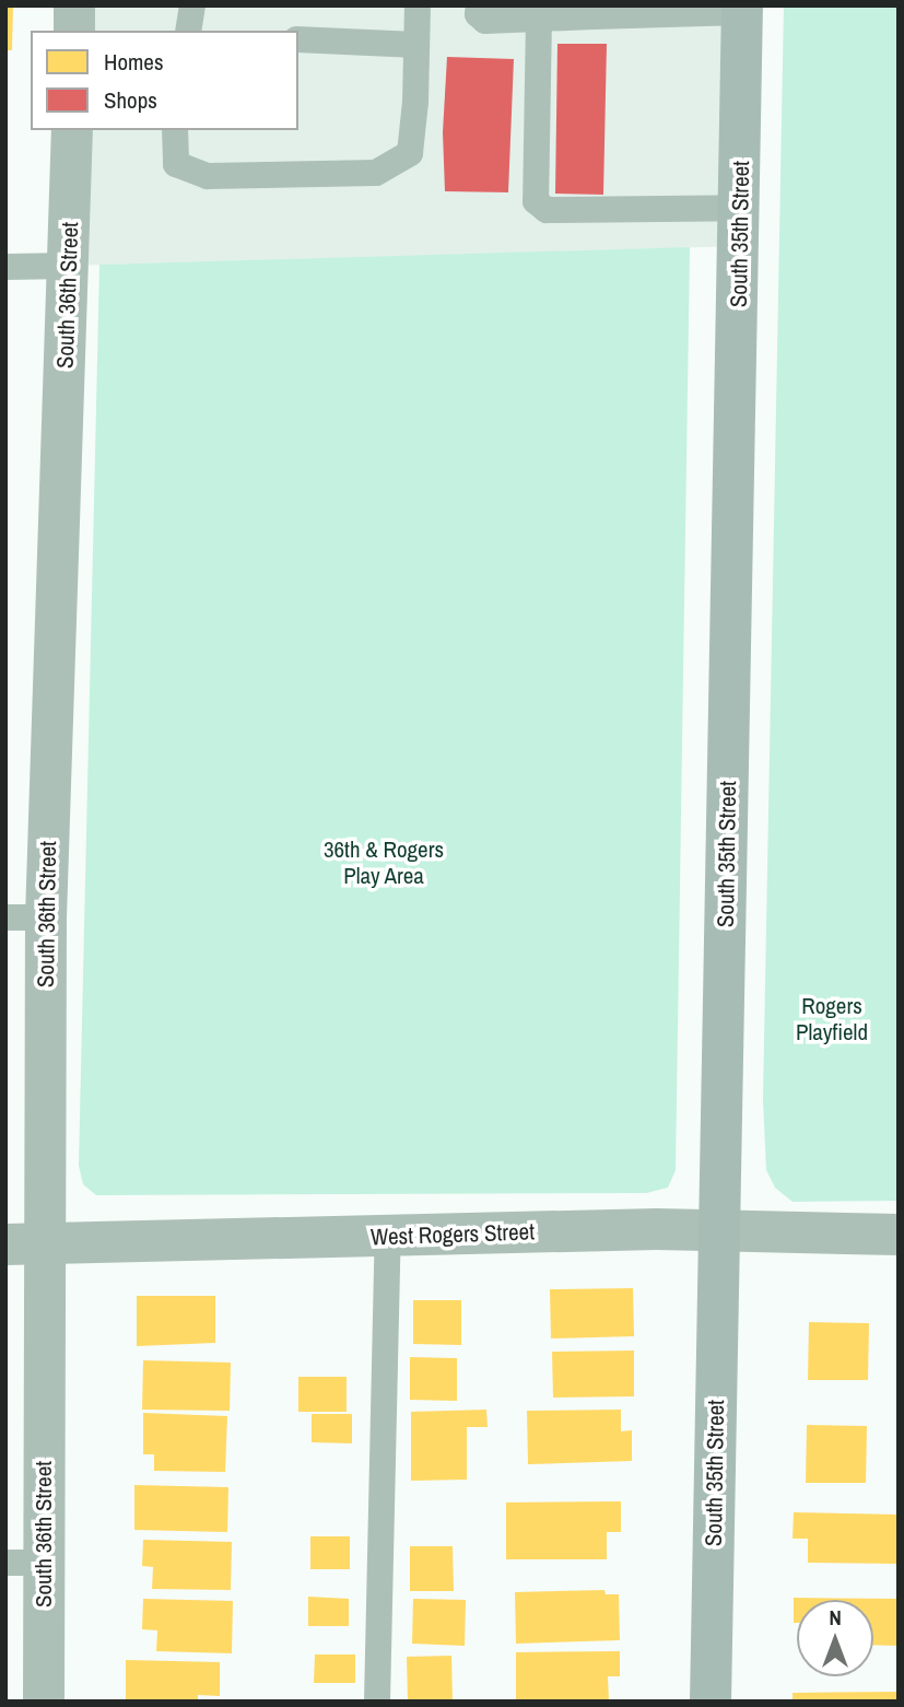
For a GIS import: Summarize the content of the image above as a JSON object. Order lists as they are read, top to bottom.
{
  "streets": {
    "main road": ["South 35th Street"],
    "street": ["South 36th Street", "West Rogers Street"]
  },
  "crossings": [
    ["South 35th Street", "West Rogers Street"],
    ["South 36th Street", "West Rogers Street"]
  ],
  "parks": ["36th & Rogers Play Area", "Rogers Playfield"],
  "legend": ["Homes", "Shops"],
  "north": "top"
}
